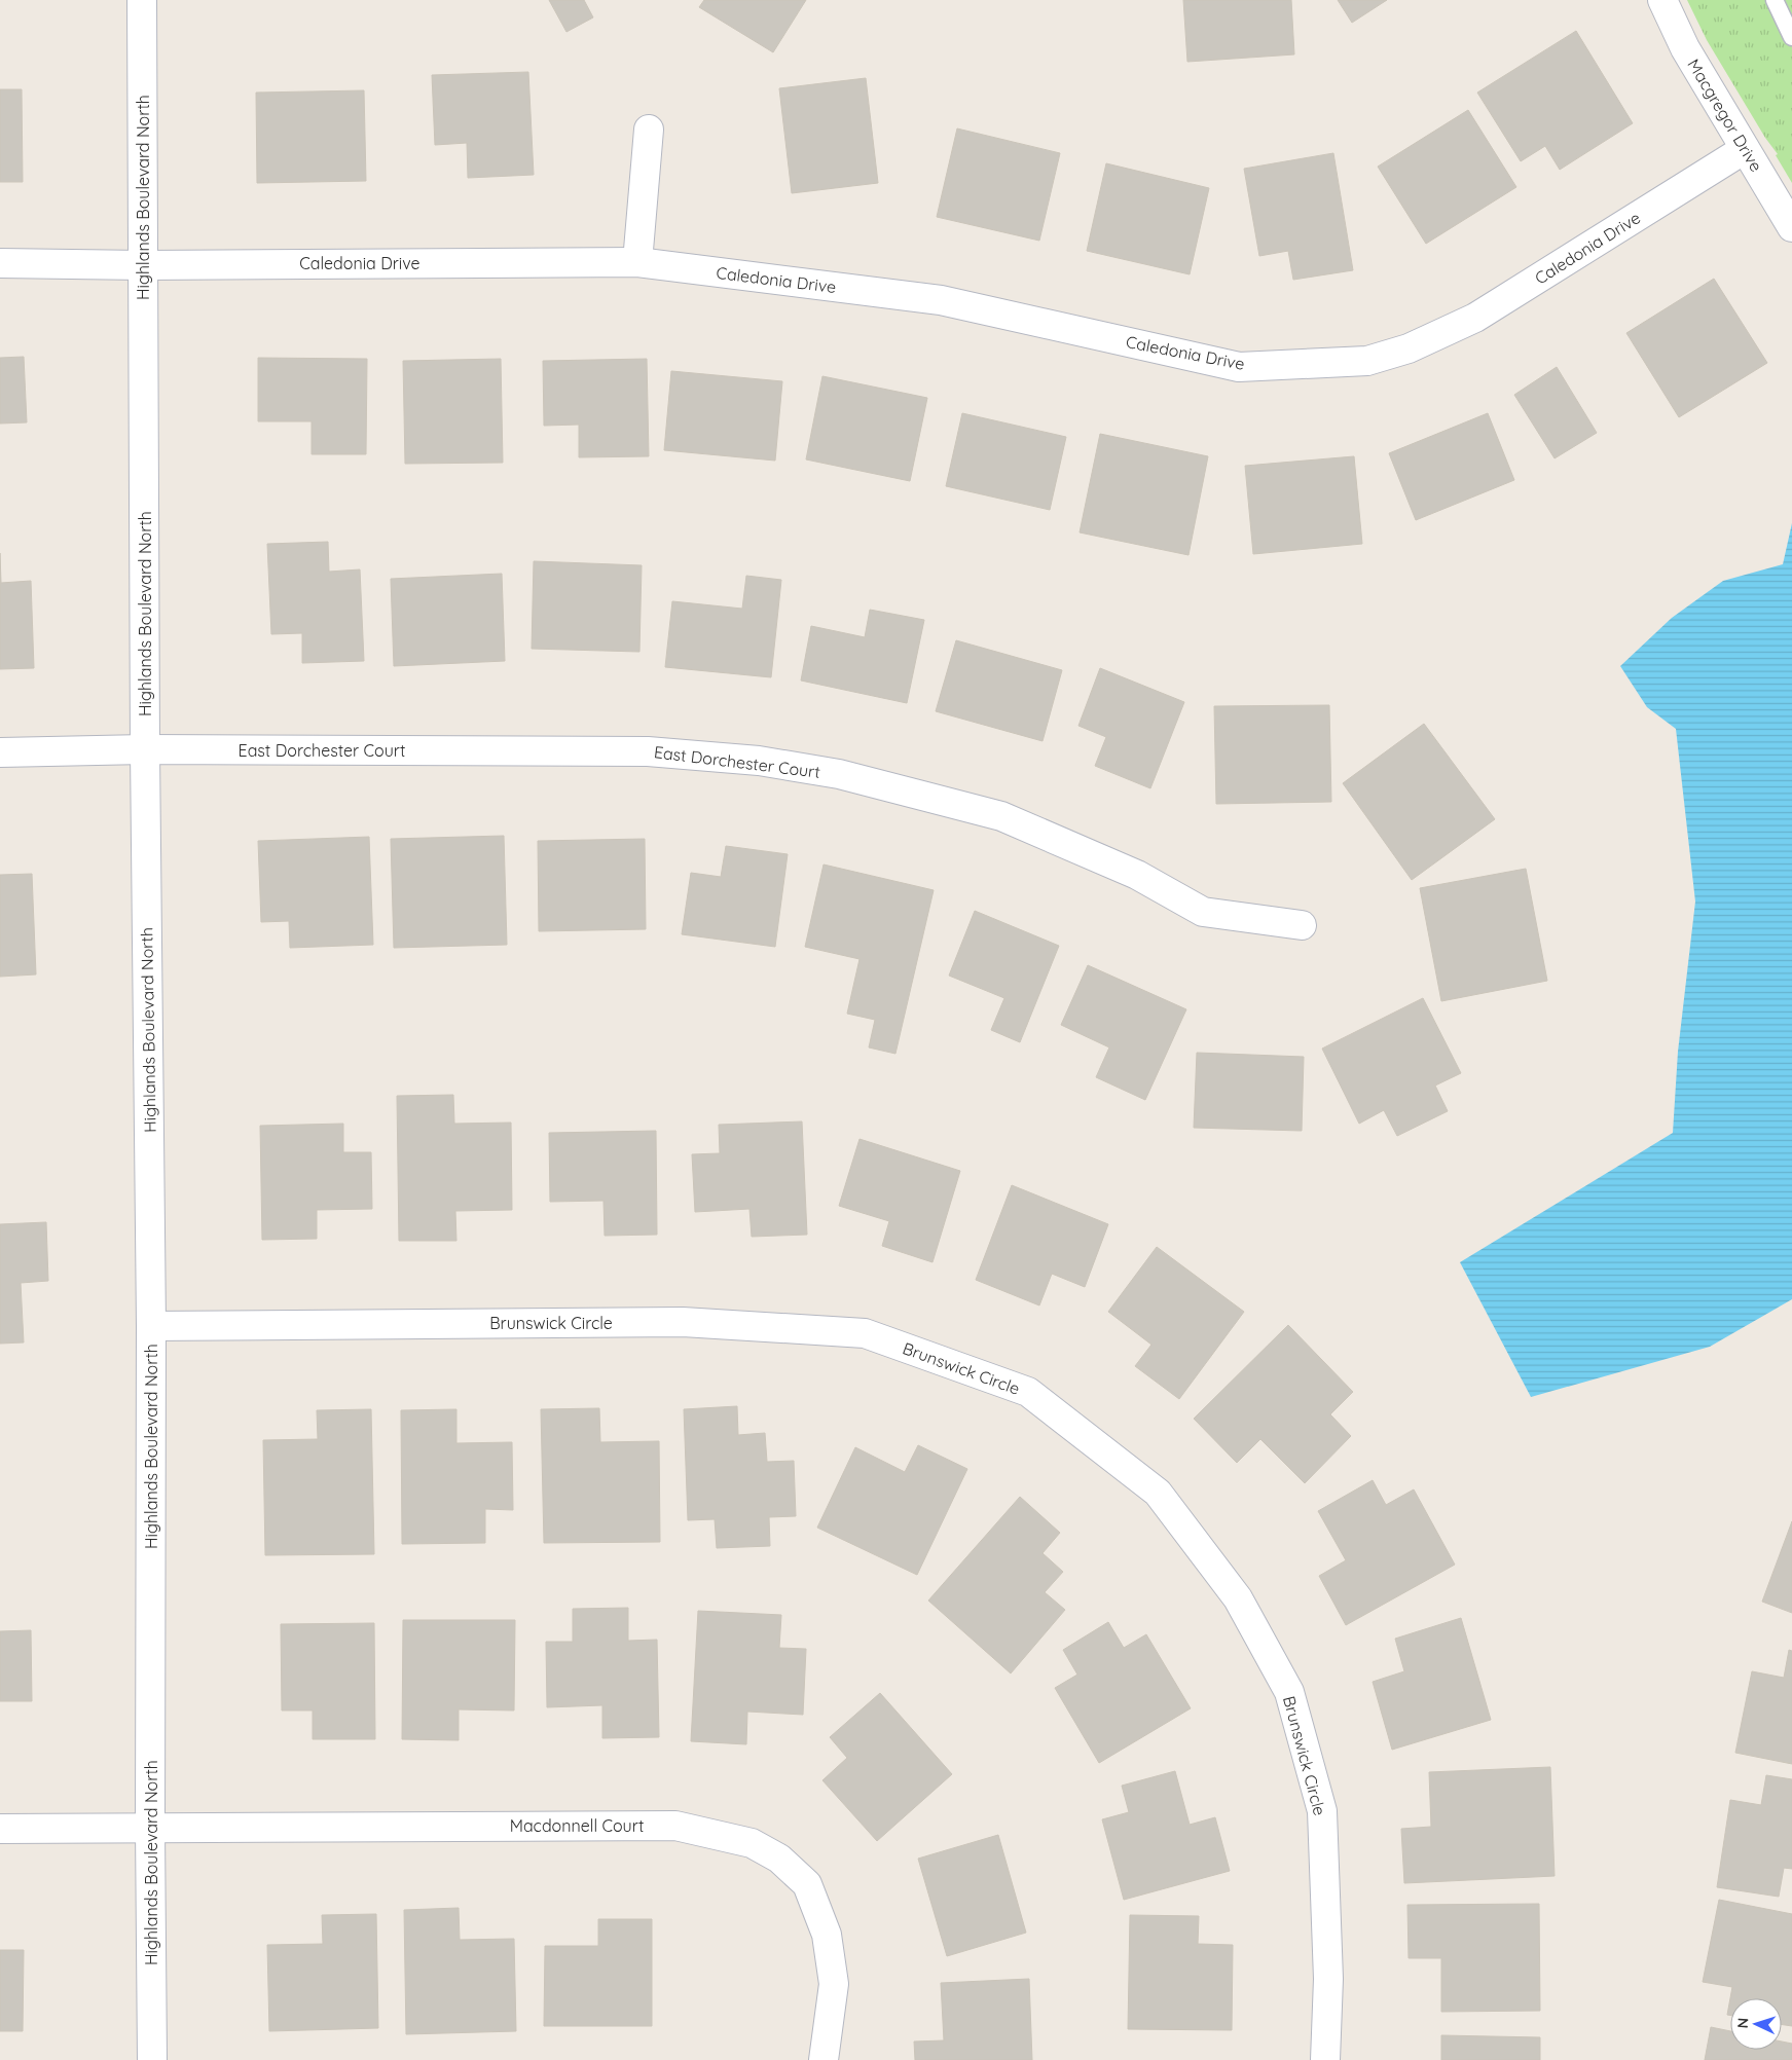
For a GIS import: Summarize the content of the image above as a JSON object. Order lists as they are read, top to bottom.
{
  "streets": {
    "street": [
      "Macgregor Drive",
      "Highlands Boulevard North",
      "Caledonia Drive",
      "East Dorchester Court",
      "Brunswick Circle",
      "Macdonnell Court"
    ]
  },
  "crossings": [
    ["Macgregor Drive", "Caledonia Drive"],
    ["Highlands Boulevard North", "Caledonia Drive"],
    ["Highlands Boulevard North", "East Dorchester Court"],
    ["Highlands Boulevard North", "Brunswick Circle"],
    ["Highlands Boulevard North", "Macdonnell Court"]
  ],
  "north": "left"
}
